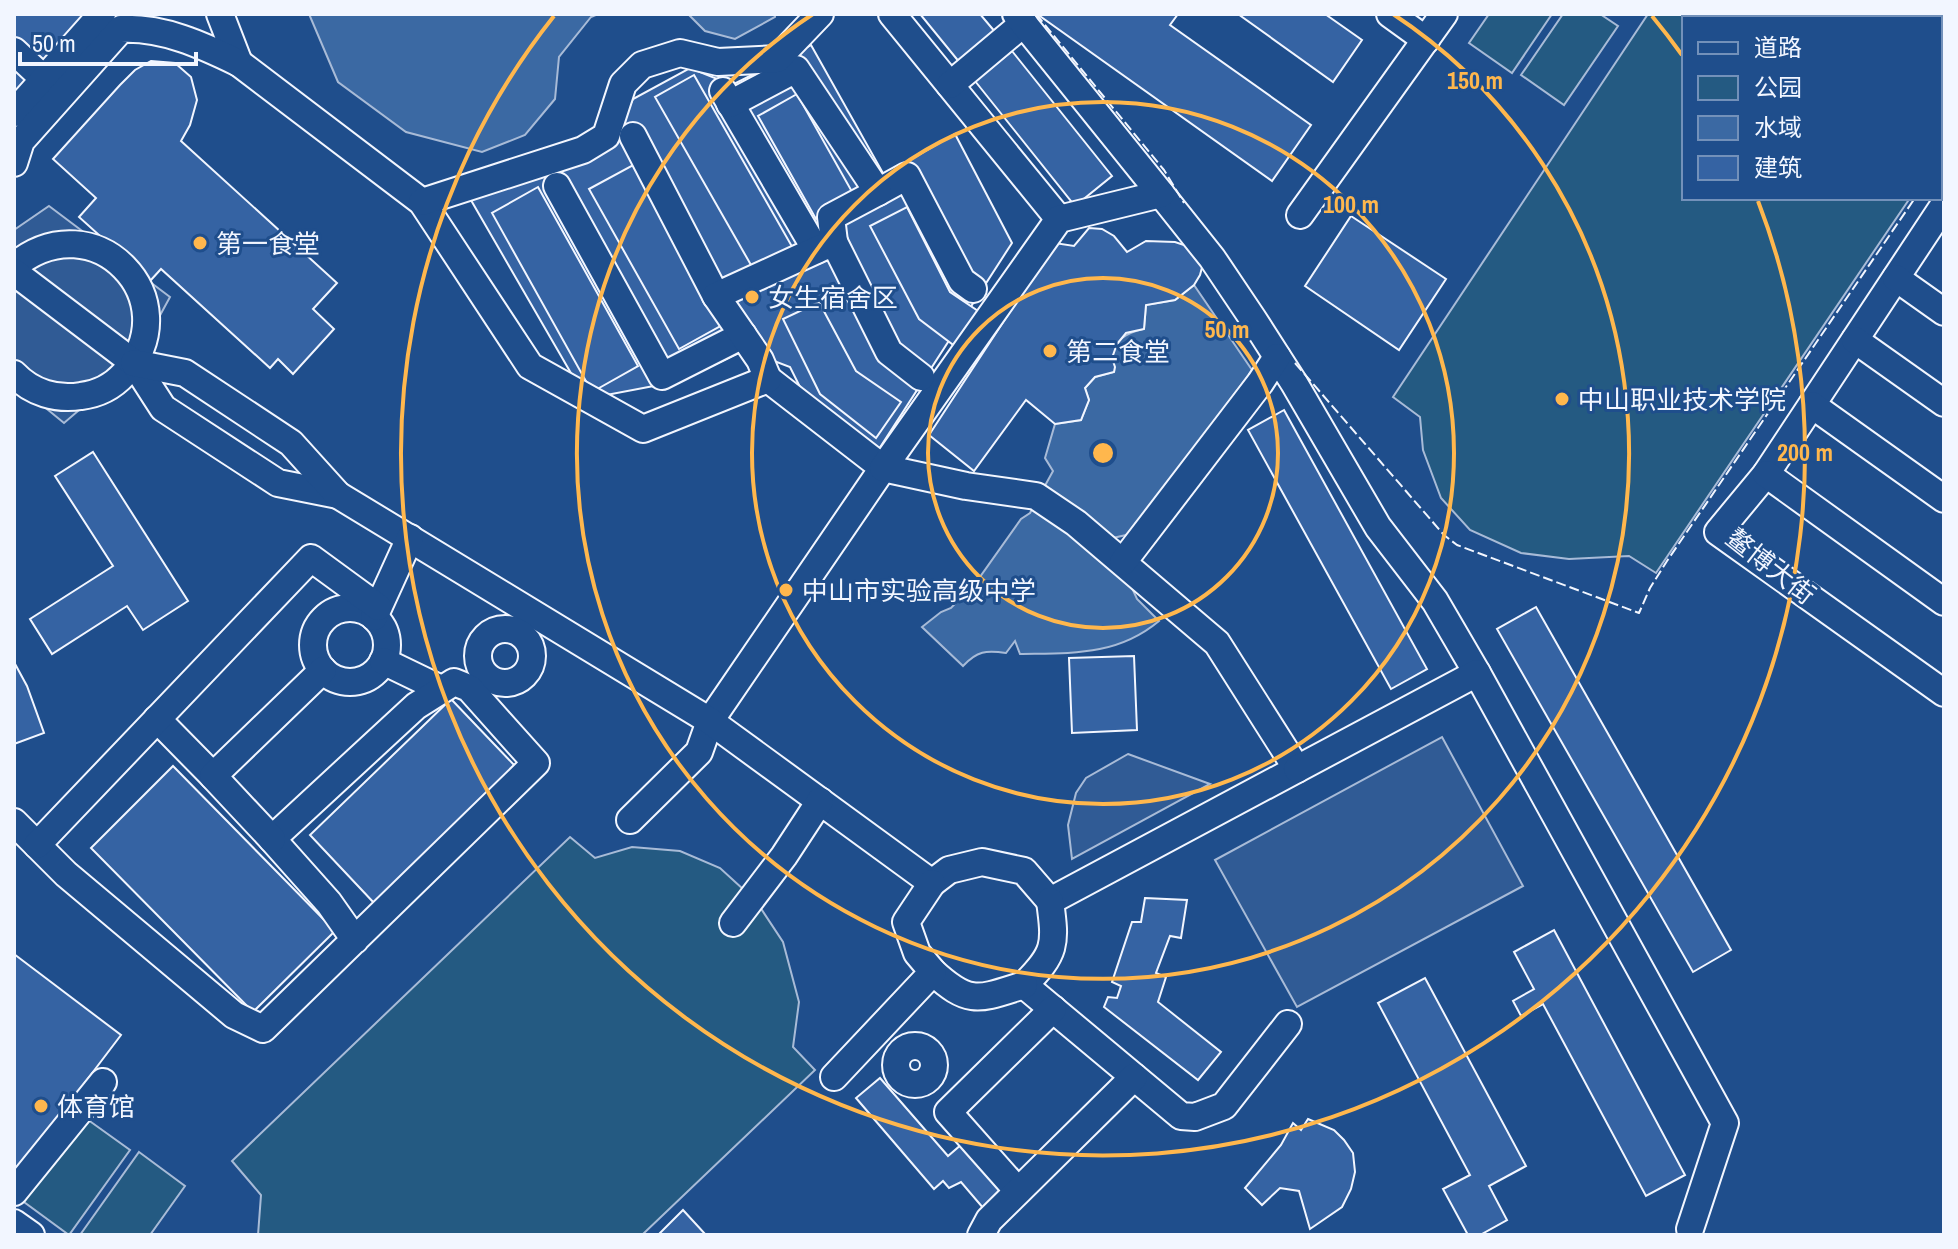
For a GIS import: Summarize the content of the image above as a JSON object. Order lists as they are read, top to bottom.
{
  "streets": {
    "street": ["鳌博大街"]
  },
  "places": [
    "第一食堂",
    "女生宿舍区",
    "第二食堂",
    "中山职业技术学院",
    "中山市实验高级中学",
    "体育馆"
  ],
  "legend": [
    "道路",
    "公园",
    "水域",
    "建筑"
  ],
  "scale_bar": "50 m",
  "rings": [
    "150 m",
    "100 m",
    "50 m",
    "200 m"
  ]
}
